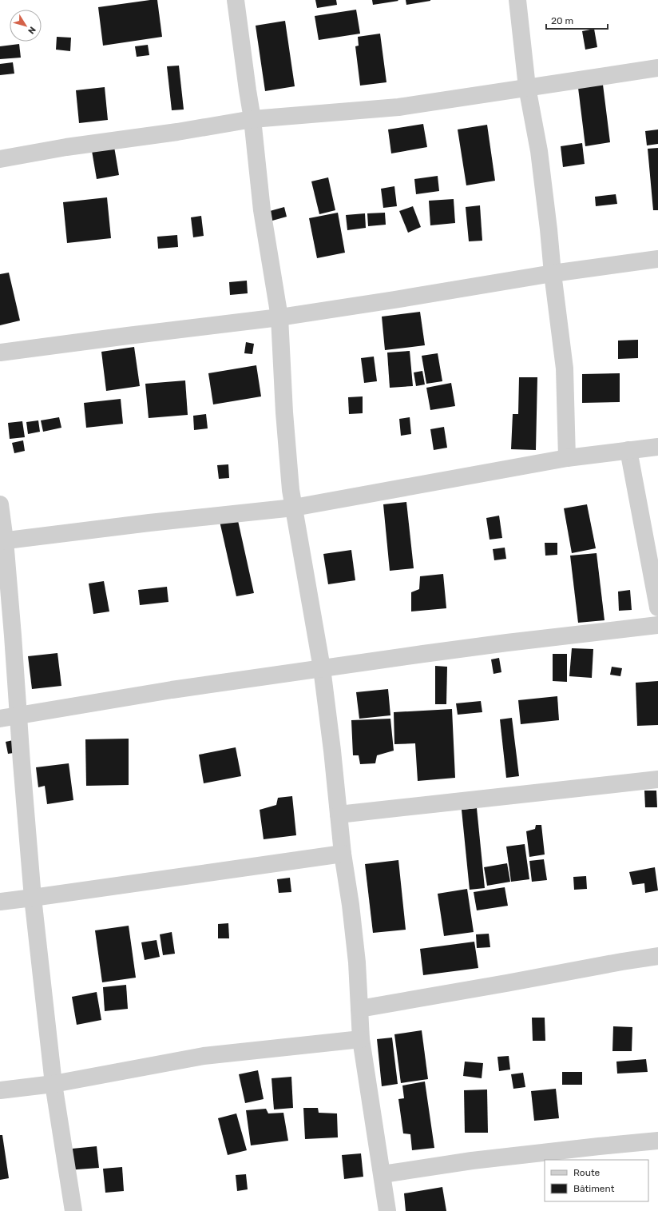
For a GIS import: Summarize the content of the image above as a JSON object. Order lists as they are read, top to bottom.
{
  "legend": ["Route", "Bâtiment"],
  "scale_bar": "20 m",
  "north": "bottom right"
}
